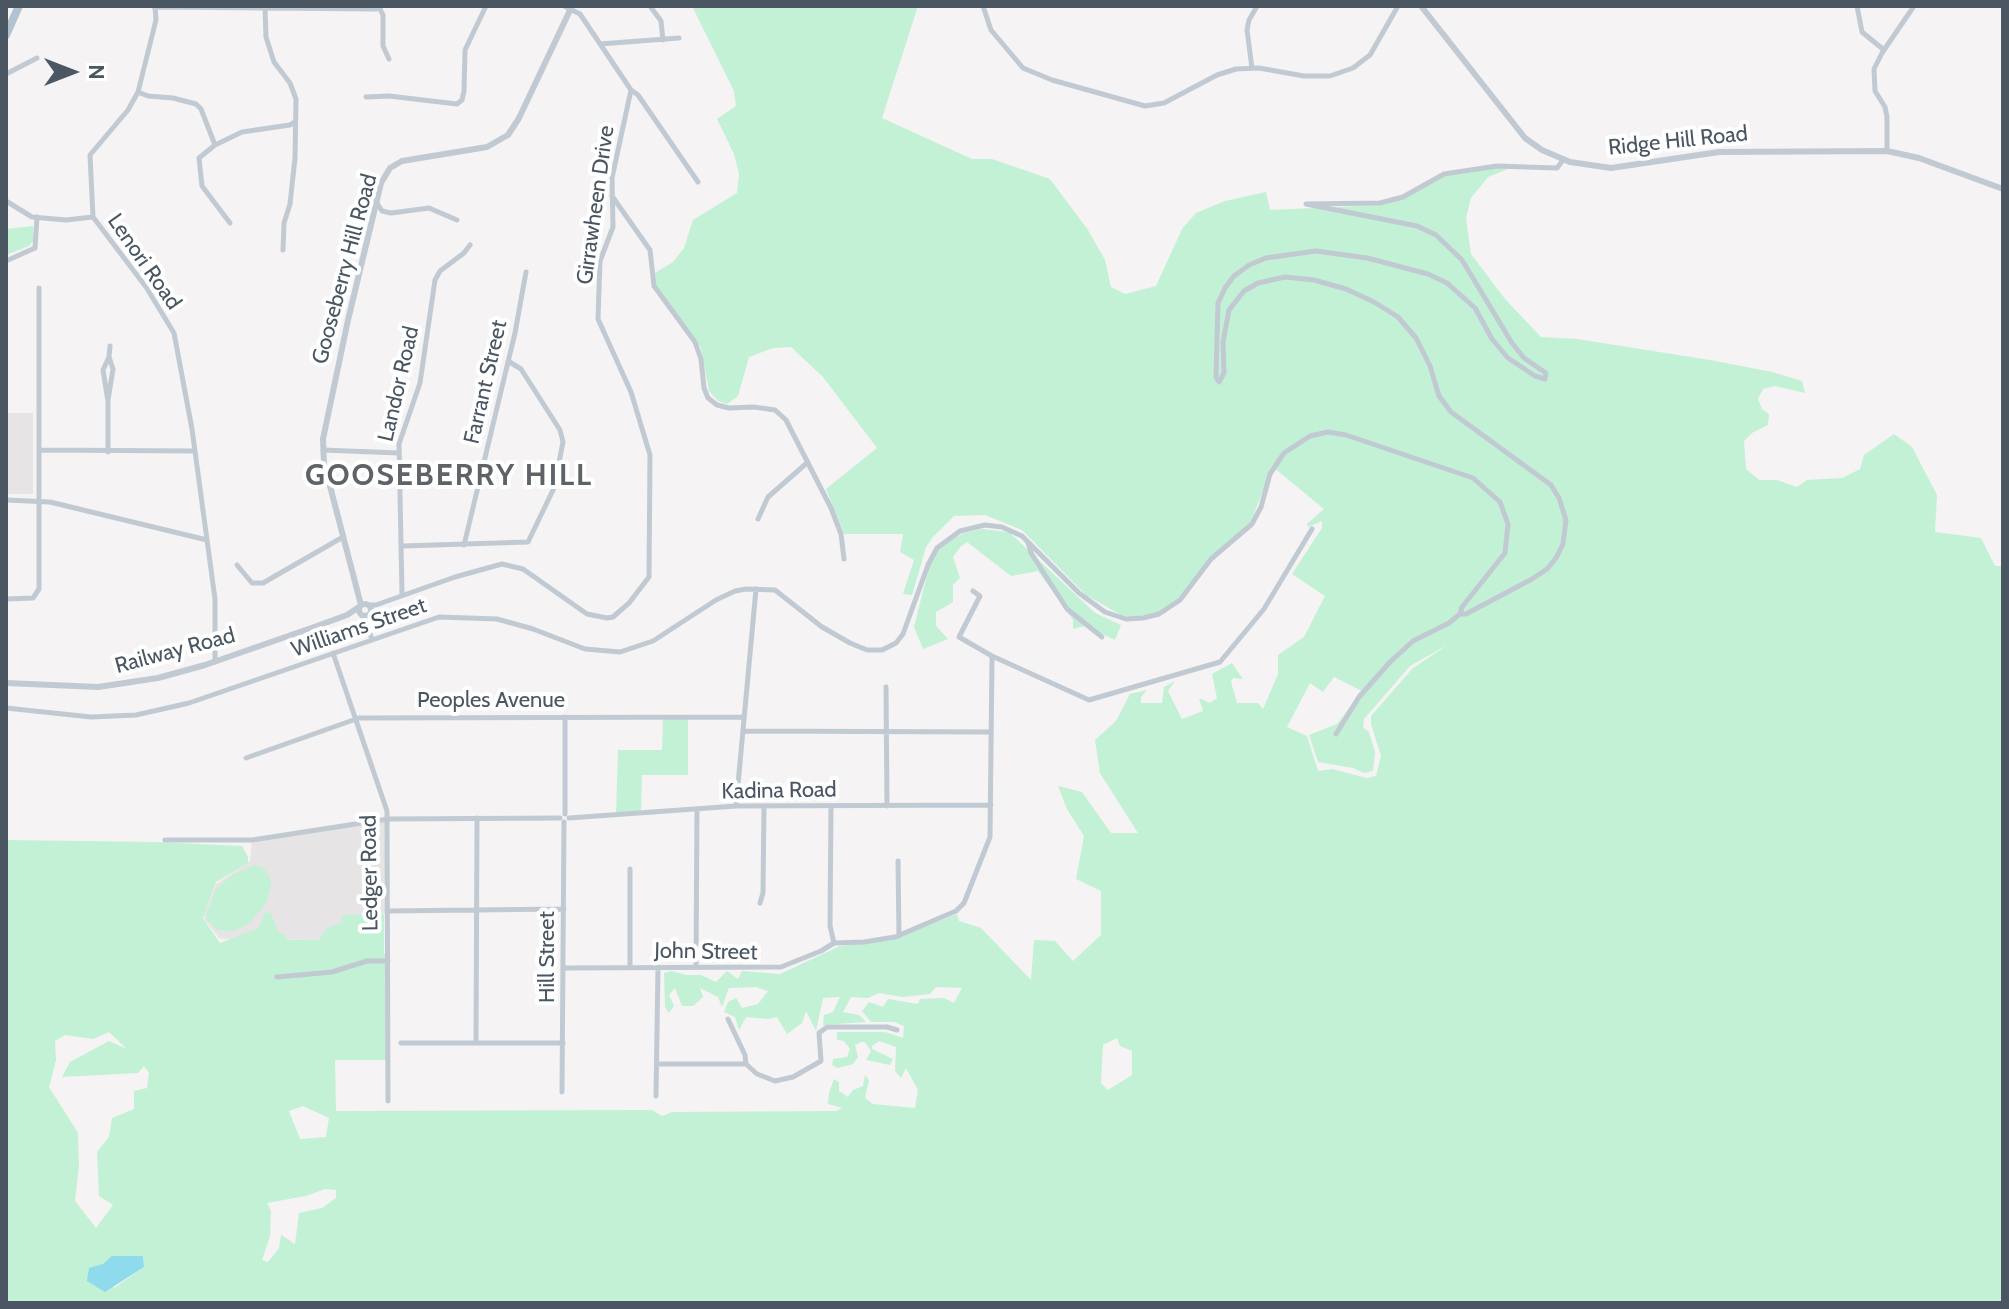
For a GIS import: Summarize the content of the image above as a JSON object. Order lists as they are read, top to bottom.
{
  "streets": {
    "street": [
      "Ridge Hill Road",
      "Girrawheen Drive",
      "Lenori Road",
      "Gooseberry Hill Road",
      "Farrant Street",
      "Landor Road",
      "Williams Street",
      "Railway Road",
      "Peoples Avenue",
      "Kadina Road",
      "Ledger Road",
      "John Street",
      "Hill Street"
    ]
  },
  "crossings": [
    ["Girrawheen Drive", "Gooseberry Hill Road"],
    ["Girrawheen Drive", "Landor Road"],
    ["Girrawheen Drive", "Railway Road"],
    ["Lenori Road", "Railway Road"],
    ["Gooseberry Hill Road", "Railway Road"],
    ["Williams Street", "Ledger Road"],
    ["Peoples Avenue", "Ledger Road"],
    ["Peoples Avenue", "Hill Street"],
    ["Kadina Road", "Ledger Road"],
    ["Kadina Road", "John Street"],
    ["Kadina Road", "Hill Street"],
    ["John Street", "Hill Street"]
  ],
  "districts": ["GOOSEBERRY HILL"],
  "north": "right"
}
